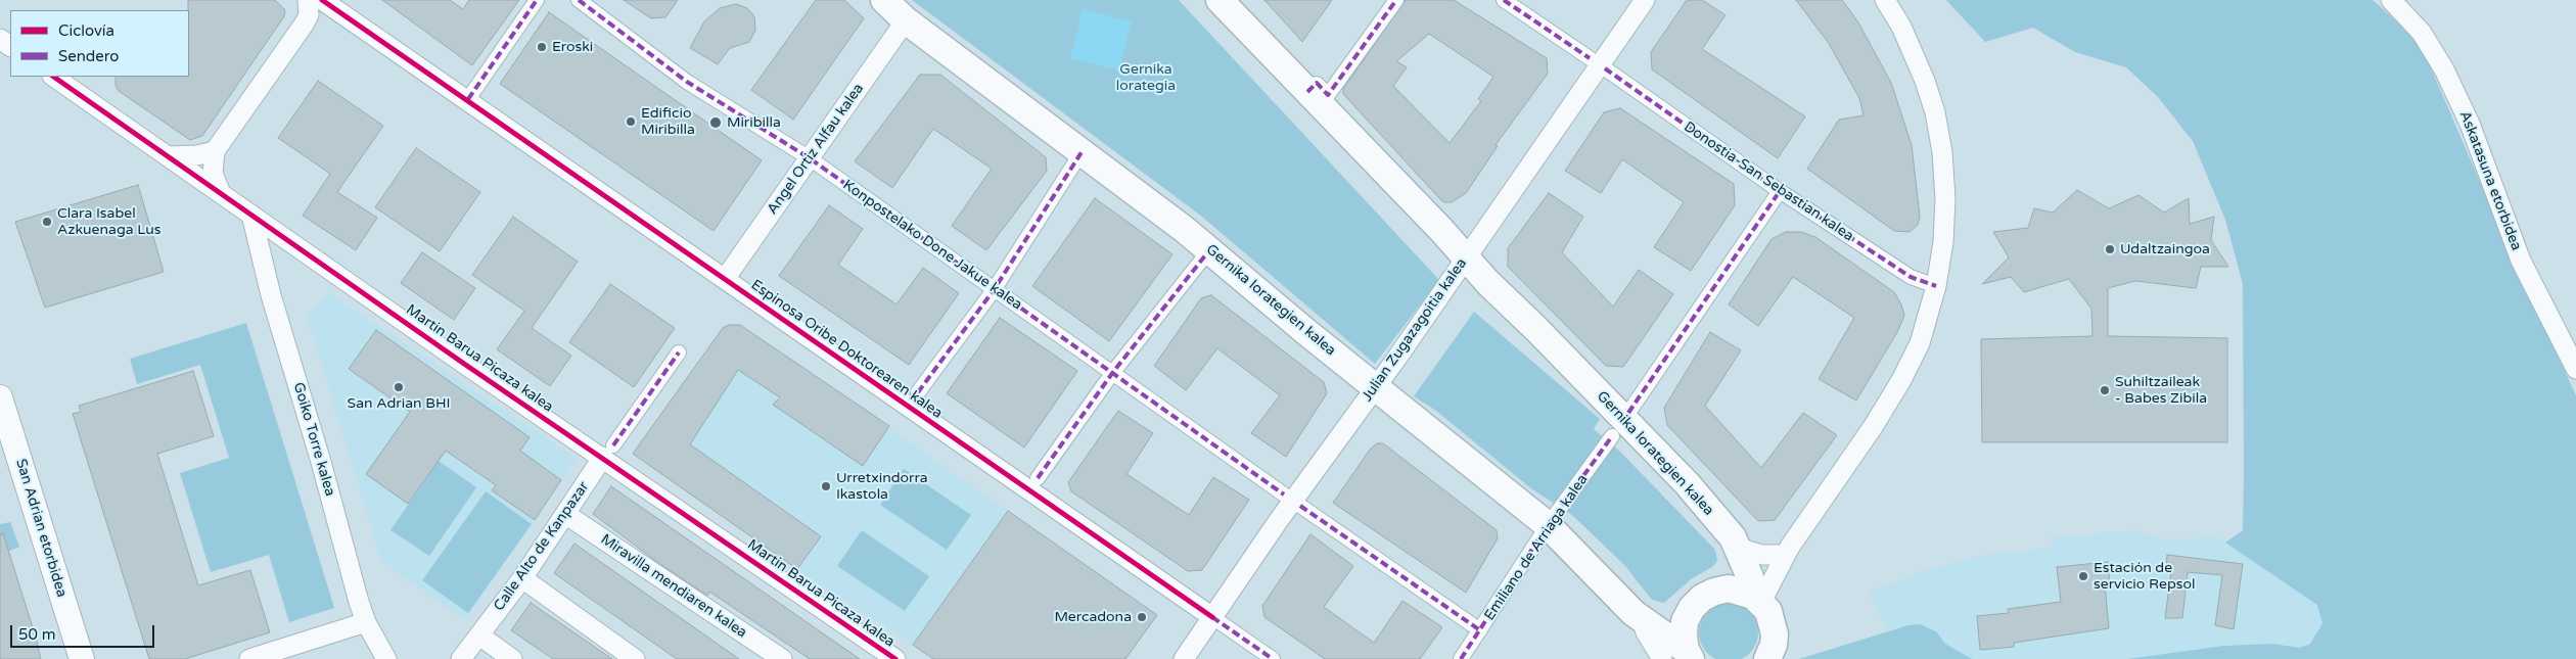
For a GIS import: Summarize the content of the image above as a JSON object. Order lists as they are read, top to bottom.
{
  "streets": {
    "main road": ["Gernika lorategien kalea"],
    "street": [
      "Angel Ortiz Alfau kalea",
      "Askatasuna etorbidea",
      "Donostia-San Sebastian kalea",
      "Konpostelako Done Jakue kalea",
      "Julian Zugazagoitia kalea",
      "Espinosa Oribe Doktorearen kalea",
      "Martin Barua Picaza kalea",
      "Goiko Torre kalea",
      "San Adrian etorbidea",
      "Calle Alto de Kanpazar",
      "Emiliano de Arriaga kalea",
      "Miravilla mendiaren kalea"
    ]
  },
  "crossings": [
    ["Angel Ortiz Alfau kalea", "Konpostelako Done Jakue kalea"],
    ["Angel Ortiz Alfau kalea", "Gernika lorategien kalea"],
    ["Angel Ortiz Alfau kalea", "Espinosa Oribe Doktorearen kalea"],
    ["Gernika lorategien kalea", "Julian Zugazagoitia kalea"],
    ["Gernika lorategien kalea", "Emiliano de Arriaga kalea"],
    ["Julian Zugazagoitia kalea", "Espinosa Oribe Doktorearen kalea"],
    ["Martin Barua Picaza kalea", "Goiko Torre kalea"],
    ["Martin Barua Picaza kalea", "Calle Alto de Kanpazar"],
    ["Calle Alto de Kanpazar", "Miravilla mendiaren kalea"]
  ],
  "parks": ["Gernika lorategia"],
  "places": [
    "Eroski",
    "Edificio Miribilla",
    "Miribilla",
    "Clara Isabel Azkuenaga Lus",
    "Udaltzaingoa",
    "San Adrian BHI",
    "Suhiltzaileak - Babes Zibila",
    "Urretxindorra Ikastola",
    "Estación de servicio Repsol",
    "Mercadona"
  ],
  "legend": ["Ciclovía", "Sendero"],
  "scale_bar": "50 m"
}
